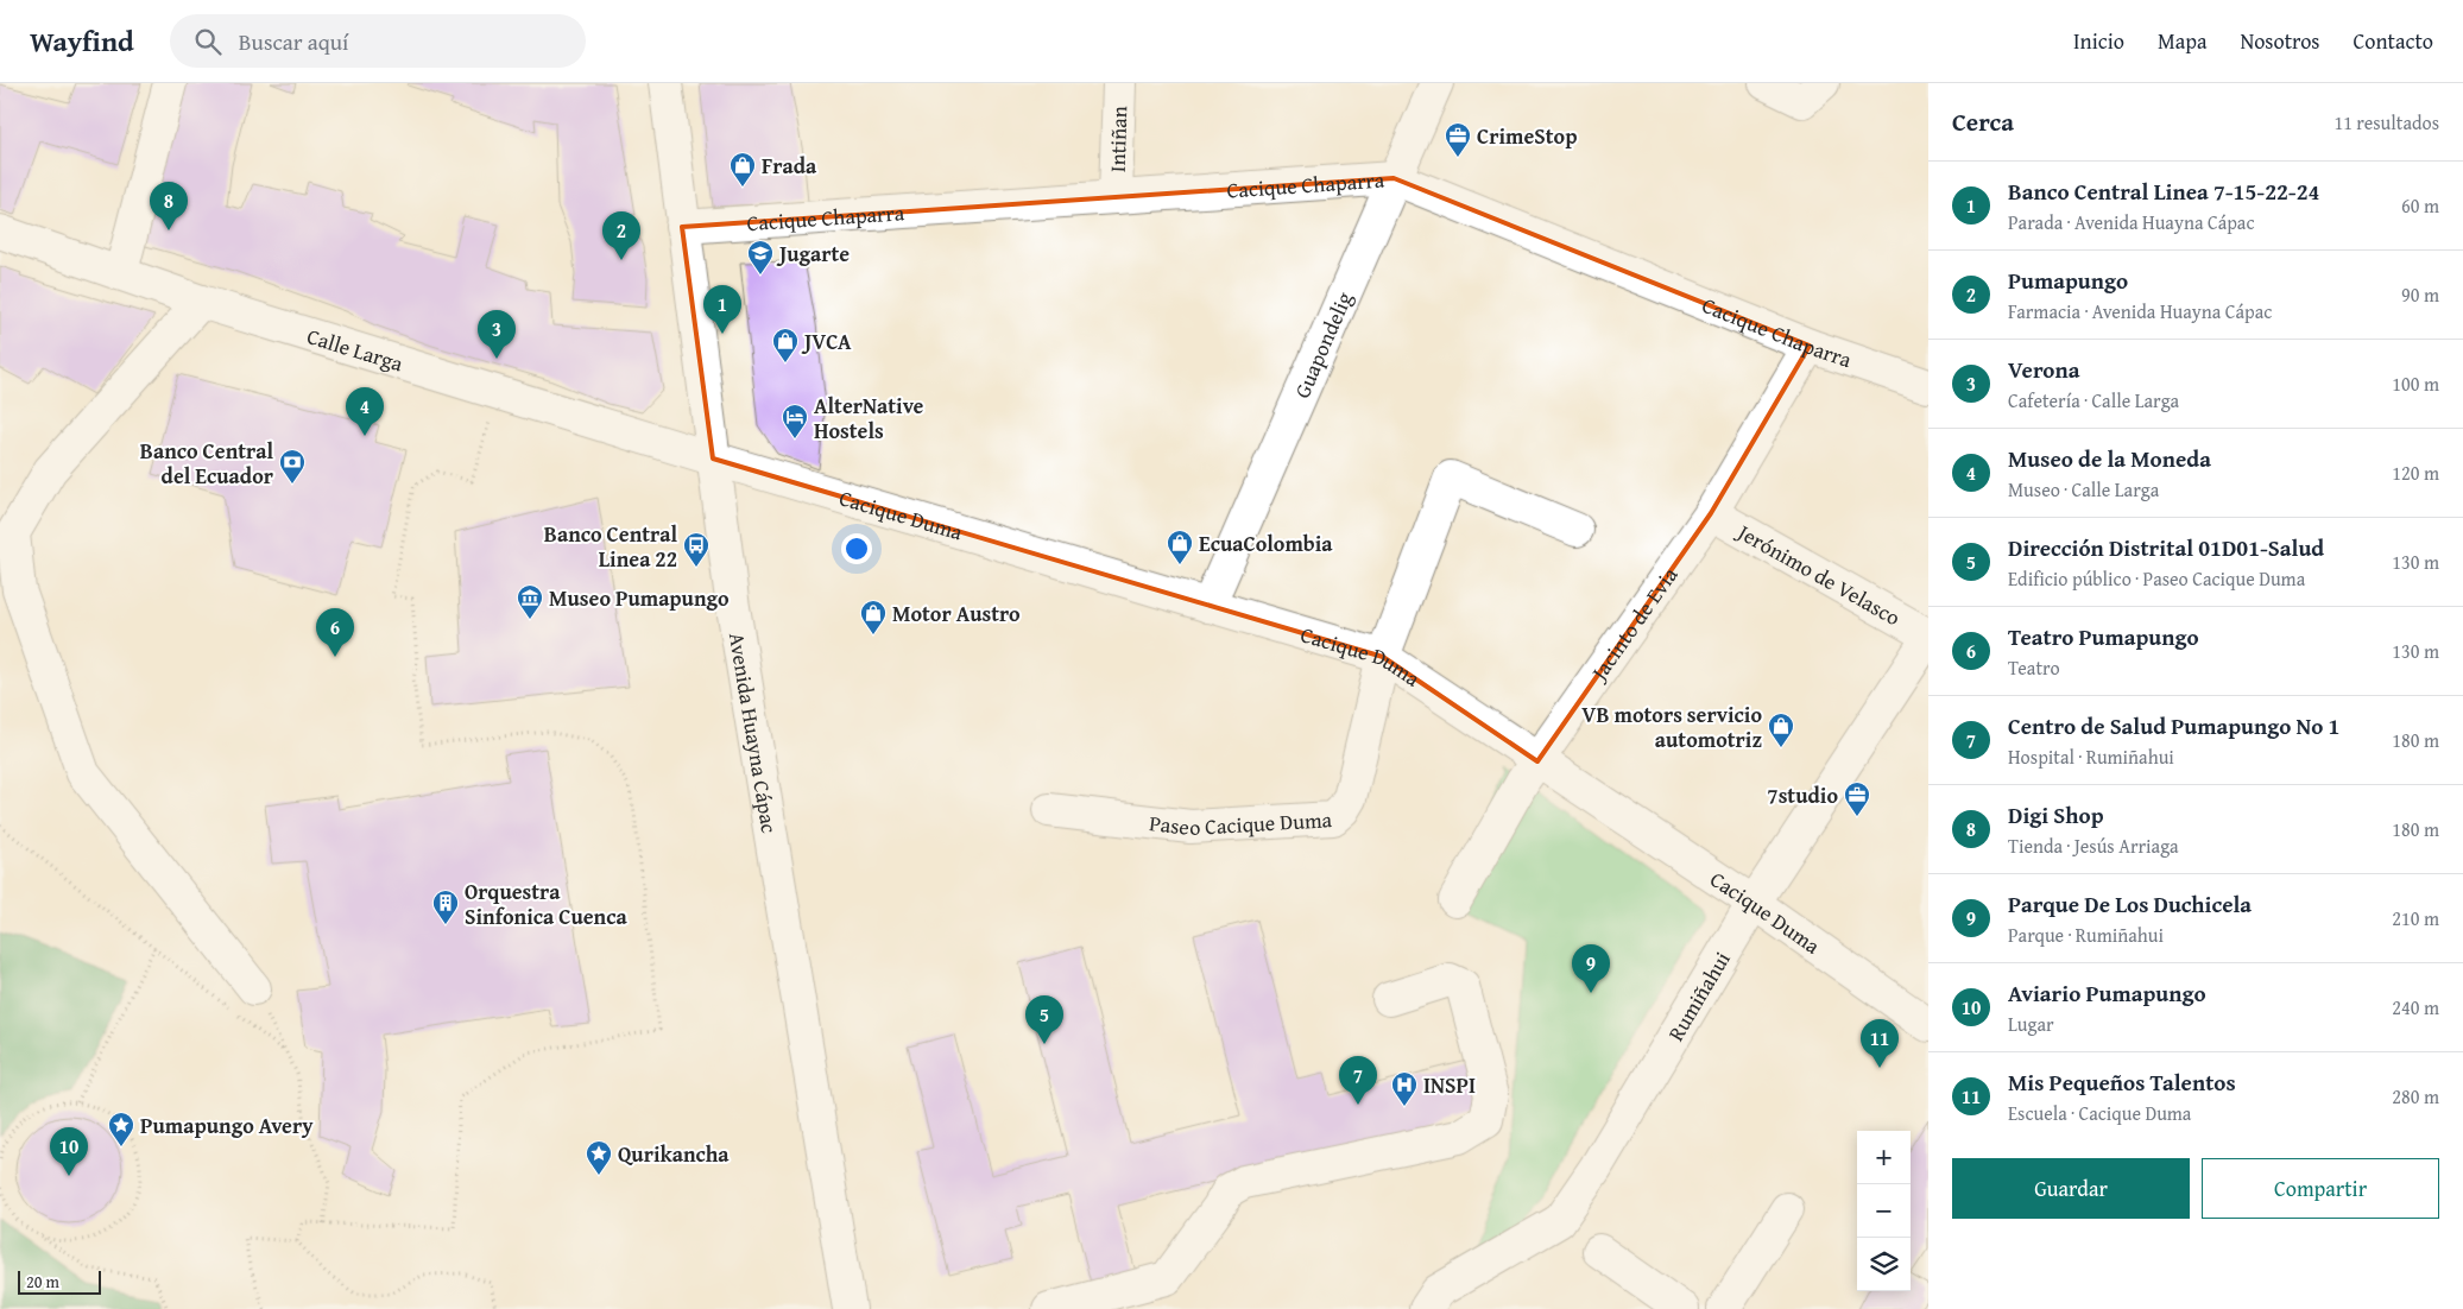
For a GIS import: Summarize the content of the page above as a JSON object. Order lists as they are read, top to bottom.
{
  "streets": {
    "street": [
      "Intiñan",
      "Cacique Chaparra",
      "Guapondelig",
      "Calle Larga",
      "Cacique Duma",
      "Jerónimo de Velasco",
      "Jacinto de Evia",
      "Avenida Huayna Cápac",
      "Paseo Cacique Duma",
      "Rumiñahui"
    ]
  },
  "crossings": [
    ["Intiñan", "Cacique Chaparra"],
    ["Cacique Chaparra", "Guapondelig"],
    ["Cacique Chaparra", "Jacinto de Evia"],
    ["Cacique Chaparra", "Avenida Huayna Cápac"],
    ["Guapondelig", "Cacique Duma"],
    ["Calle Larga", "Cacique Duma"],
    ["Calle Larga", "Avenida Huayna Cápac"],
    ["Cacique Duma", "Jacinto de Evia"],
    ["Cacique Duma", "Avenida Huayna Cápac"],
    ["Cacique Duma", "Paseo Cacique Duma"],
    ["Cacique Duma", "Rumiñahui"],
    ["Jerónimo de Velasco", "Jacinto de Evia"],
    ["Jerónimo de Velasco", "Rumiñahui"]
  ],
  "places": {
    "office": ["CrimeStop", "7studio"],
    "shop": [
      "Frada",
      "JVCA",
      "EcuaColombia",
      "Motor Austro",
      "VB motors servicio automotriz"
    ],
    "school or university": ["Jugarte"],
    "hotel": ["AlterNative Hostels"],
    "bank": ["Banco Central del Ecuador"],
    "bus stop": ["Banco Central Linea 22"],
    "museum": ["Museo Pumapungo"],
    "building": ["Orquestra Sinfonica Cuenca"],
    "hospital": ["INSPI"],
    "place": ["Pumapungo Avery", "Qurikancha"]
  },
  "scale_bar": "20 m",
  "page": {
    "header": "Wayfind",
    "search": "Buscar aquí",
    "nav": [
      "Inicio",
      "Mapa",
      "Nosotros",
      "Contacto"
    ],
    "heading": ["Cerca", "11 resultados"],
    "list": [
      {
        "mark": "1",
        "name": "Banco Central Linea 7-15-22-24",
        "note": "Parada · Avenida Huayna Cápac",
        "value": "60 m"
      },
      {
        "mark": "2",
        "name": "Pumapungo",
        "note": "Farmacia · Avenida Huayna Cápac",
        "value": "90 m"
      },
      {
        "mark": "3",
        "name": "Verona",
        "note": "Cafetería · Calle Larga",
        "value": "100 m"
      },
      {
        "mark": "4",
        "name": "Museo de la Moneda",
        "note": "Museo · Calle Larga",
        "value": "120 m"
      },
      {
        "mark": "5",
        "name": "Dirección Distrital 01D01-Salud",
        "note": "Edificio público · Paseo Cacique Duma",
        "value": "130 m"
      },
      {
        "mark": "6",
        "name": "Teatro Pumapungo",
        "note": "Teatro",
        "value": "130 m"
      },
      {
        "mark": "7",
        "name": "Centro de Salud Pumapungo No 1",
        "note": "Hospital · Rumiñahui",
        "value": "180 m"
      },
      {
        "mark": "8",
        "name": "Digi Shop",
        "note": "Tienda · Jesús Arriaga",
        "value": "180 m"
      },
      {
        "mark": "9",
        "name": "Parque De Los Duchicela",
        "note": "Parque · Rumiñahui",
        "value": "210 m"
      },
      {
        "mark": "10",
        "name": "Aviario Pumapungo",
        "note": "Lugar",
        "value": "240 m"
      },
      {
        "mark": "11",
        "name": "Mis Pequeños Talentos",
        "note": "Escuela · Cacique Duma",
        "value": "280 m"
      }
    ],
    "pins": [
      "8",
      "2",
      "1",
      "3",
      "4",
      "6",
      "9",
      "5",
      "11",
      "7",
      "10"
    ],
    "map_buttons": ["+", "−"],
    "buttons": ["Guardar", "Compartir"],
    "scale": "20 m"
  }
}
